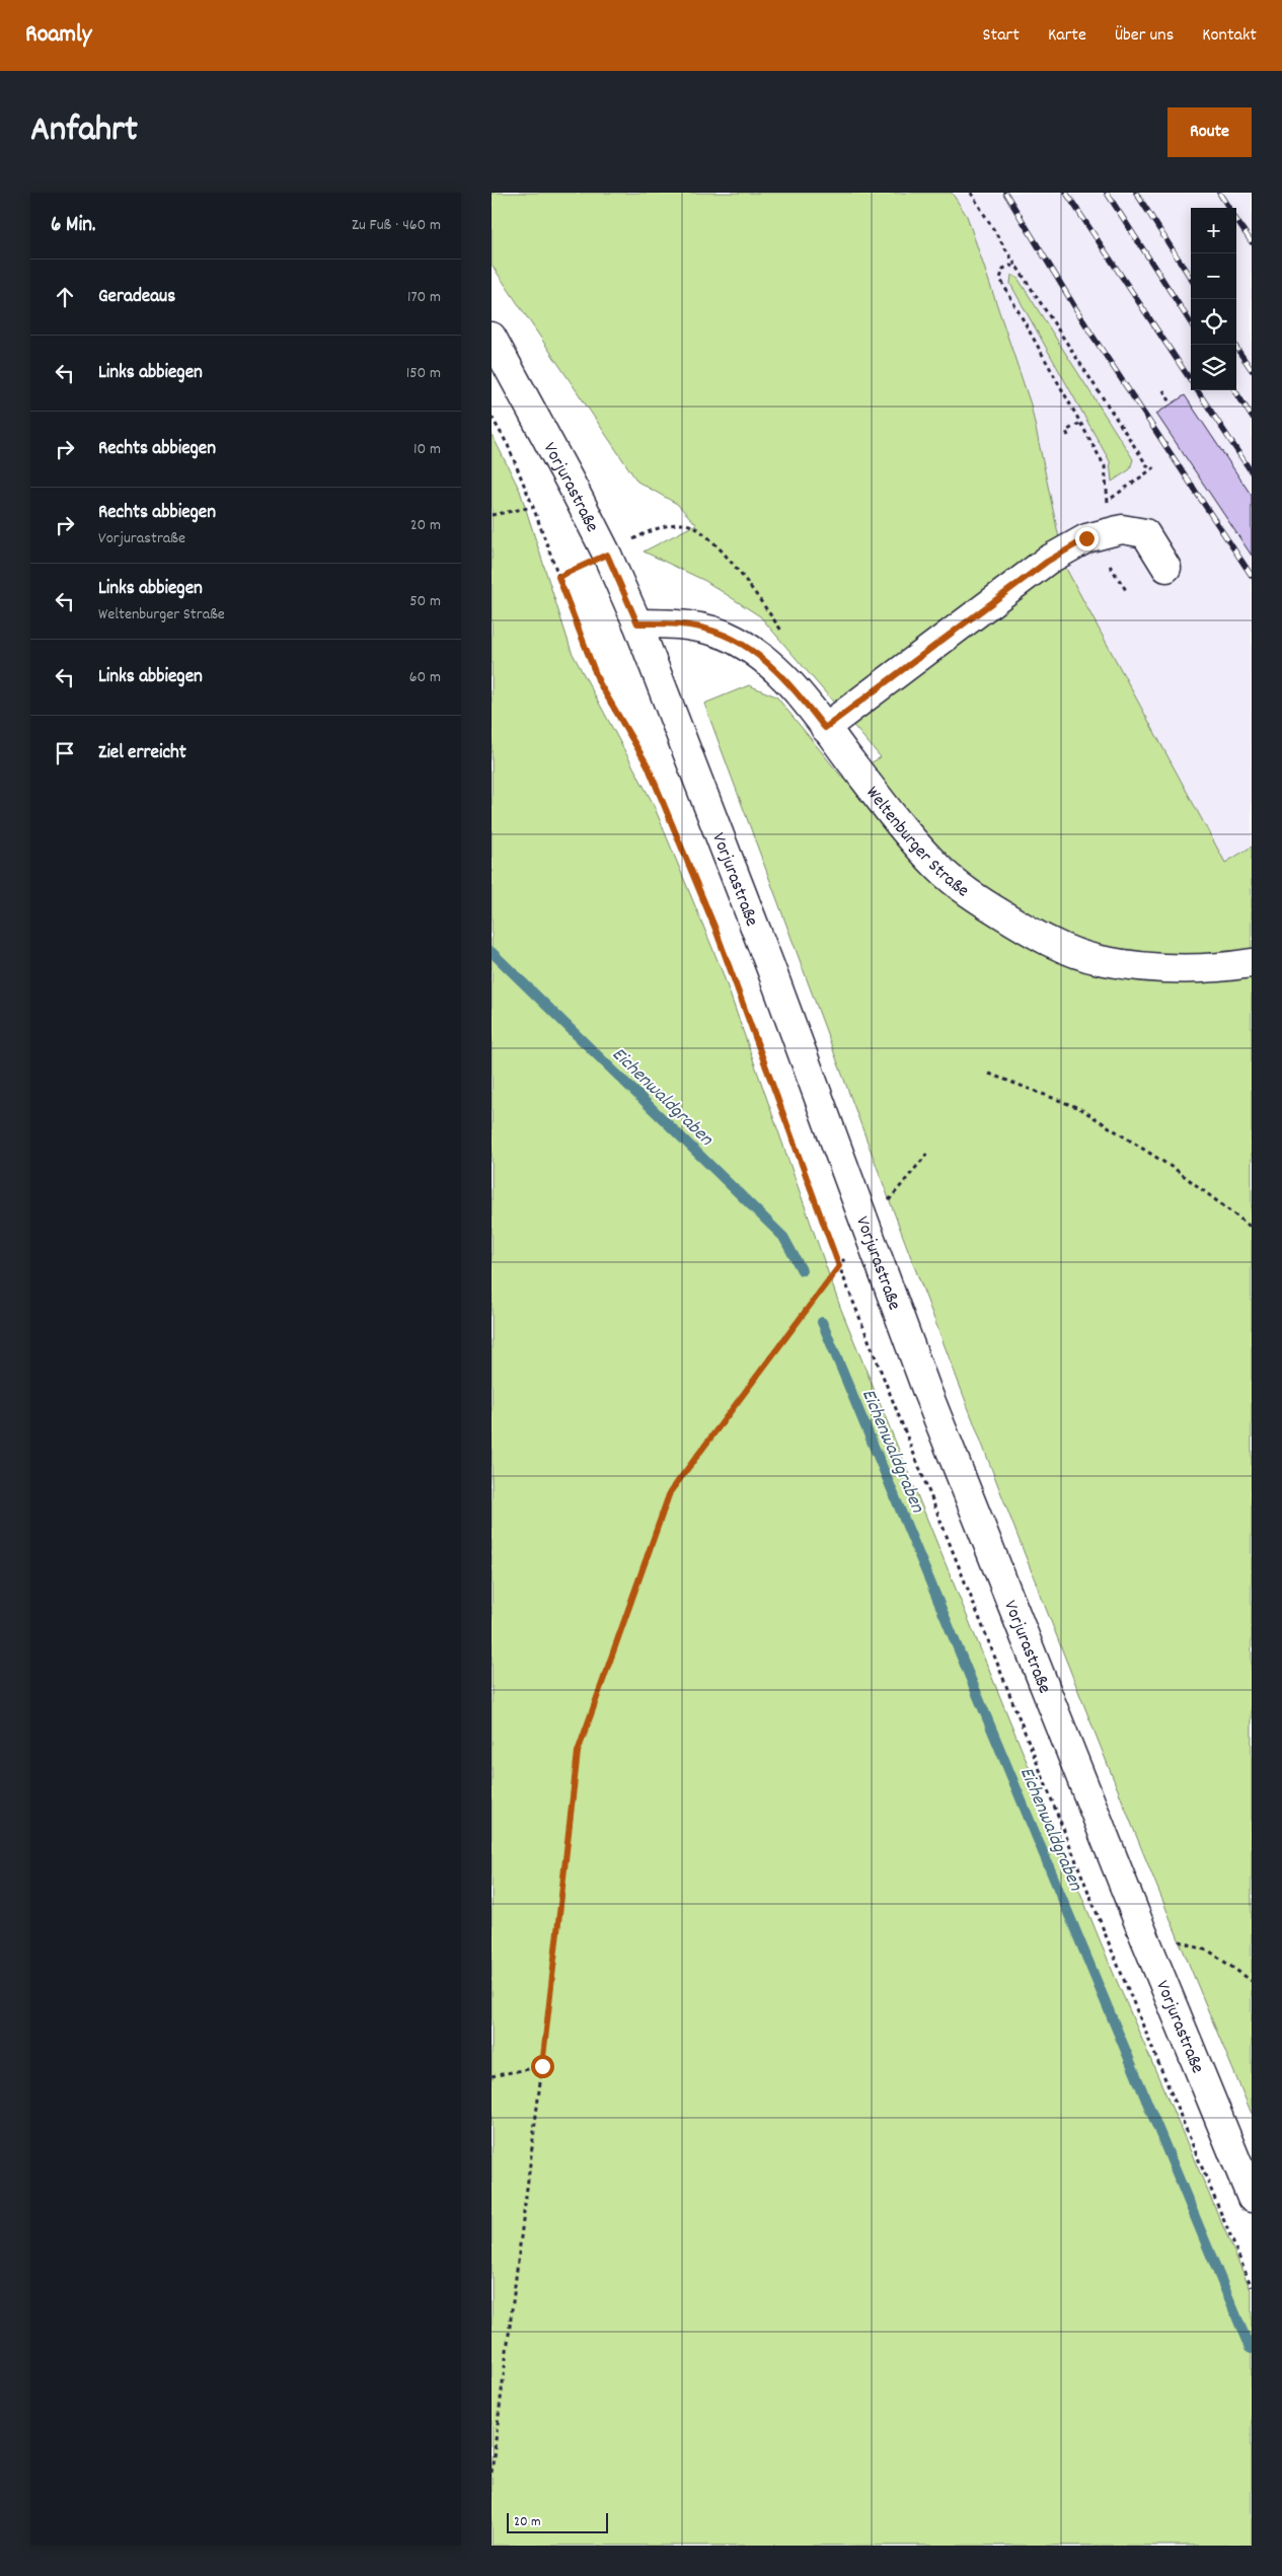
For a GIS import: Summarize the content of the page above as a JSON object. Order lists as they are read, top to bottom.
{
  "streets": {
    "main road": ["Vorjurastraße", "Weltenburger Straße"]
  },
  "crossings": [
    ["Vorjurastraße", "Weltenburger Straße"]
  ],
  "water": ["Eichenwaldgraben"],
  "scale_bar": "20 m",
  "page": {
    "header": "Roamly",
    "nav": [
      "Start",
      "Karte",
      "Über uns",
      "Kontakt"
    ],
    "title": "Anfahrt",
    "buttons": "Route",
    "heading": ["6 Min.", "Zu Fuß · 460 m"],
    "map_buttons": ["+", "−"],
    "list": [
      ["Geradeaus", "170 m"],
      ["Links abbiegen", "150 m"],
      ["Rechts abbiegen", "10 m"],
      ["Rechts abbiegen", "Vorjurastraße", "20 m"],
      ["Links abbiegen", "Weltenburger Straße", "50 m"],
      ["Links abbiegen", "60 m"],
      "Ziel erreicht"
    ],
    "scale": "20 m"
  }
}
